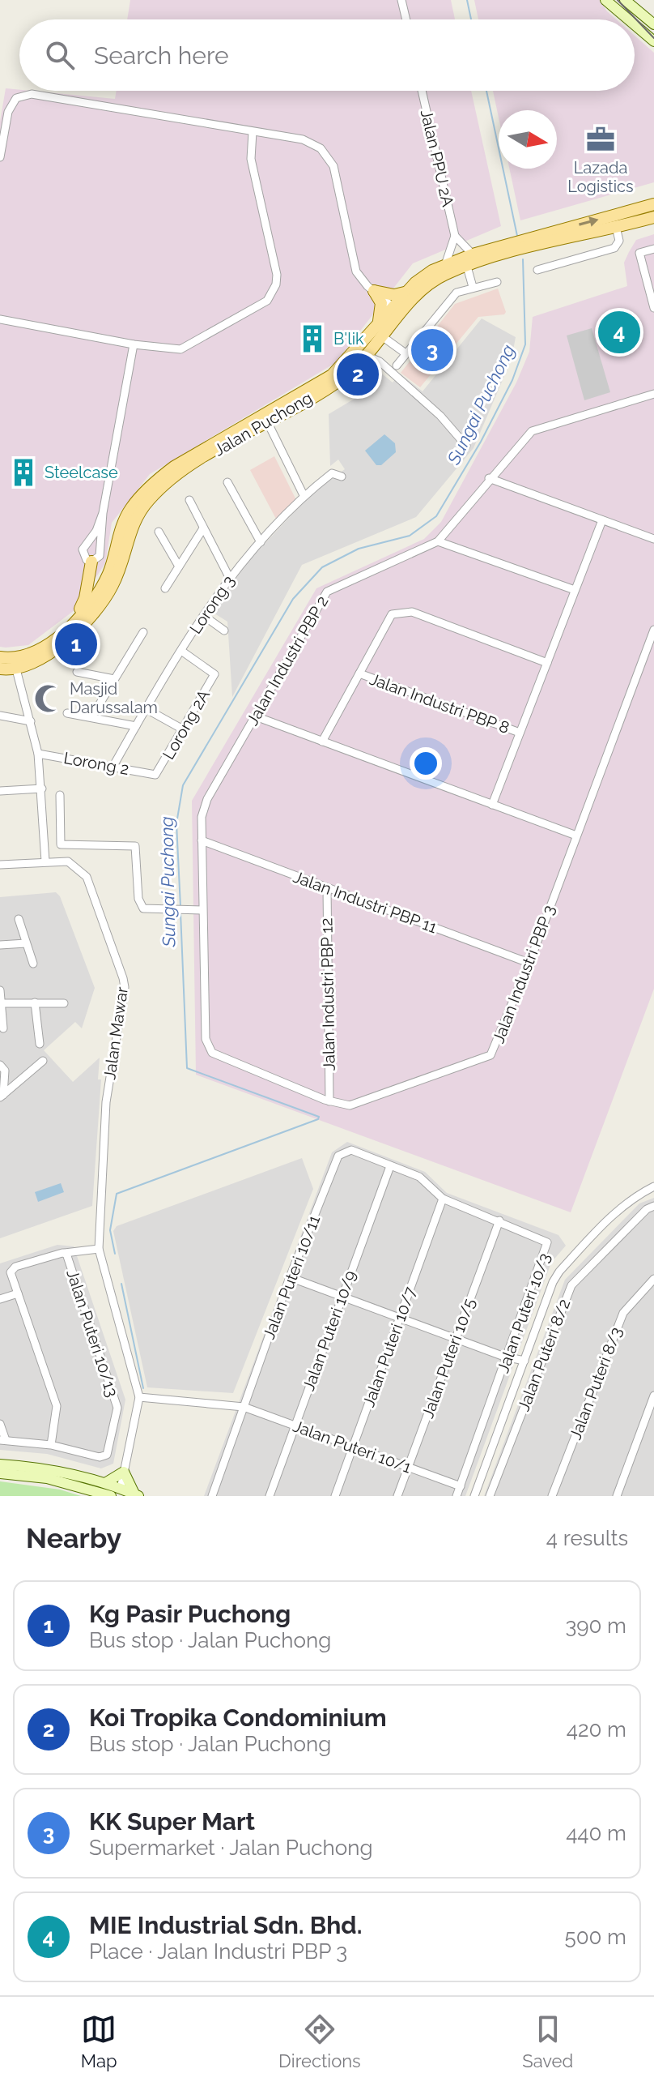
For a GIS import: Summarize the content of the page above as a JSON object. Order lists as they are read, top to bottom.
{
  "streets": {
    "main road": ["Jalan Puchong"],
    "street": [
      "Jalan PPU 2A",
      "Lorong 3",
      "Jalan Industri PBP 2",
      "Jalan Industri PBP 8",
      "Lorong 2A",
      "Lorong 2",
      "Jalan Industri PBP 11",
      "Jalan Industri PBP 3",
      "Jalan Industri PBP 12",
      "Jalan Mawar",
      "Jalan Puteri 10/11",
      "Jalan Puteri 10/3",
      "Jalan Puteri 10/9",
      "Jalan Puteri 10/13",
      "Jalan Puteri 10/7",
      "Jalan Puteri 8/2",
      "Jalan Puteri 10/5",
      "Jalan Puteri 8/3",
      "Jalan Puteri 10/1"
    ]
  },
  "crossings": [
    ["Lorong 3", "Lorong 2A"],
    ["Lorong 3", "Lorong 2"],
    ["Jalan Industri PBP 2", "Jalan Industri PBP 11"],
    ["Jalan Industri PBP 2", "Jalan Industri PBP 3"],
    ["Lorong 2A", "Lorong 2"],
    ["Jalan Industri PBP 11", "Jalan Industri PBP 3"],
    ["Jalan Industri PBP 11", "Jalan Industri PBP 12"],
    ["Jalan Industri PBP 3", "Jalan Industri PBP 12"],
    ["Jalan Mawar", "Jalan Puteri 10/1"],
    ["Jalan Puteri 10/11", "Jalan Puteri 10/3"],
    ["Jalan Puteri 10/11", "Jalan Puteri 10/1"],
    ["Jalan Puteri 10/3", "Jalan Puteri 10/9"],
    ["Jalan Puteri 10/3", "Jalan Puteri 10/7"],
    ["Jalan Puteri 10/3", "Jalan Puteri 10/5"],
    ["Jalan Puteri 10/3", "Jalan Puteri 10/1"],
    ["Jalan Puteri 10/9", "Jalan Puteri 10/1"],
    ["Jalan Puteri 10/7", "Jalan Puteri 10/1"],
    ["Jalan Puteri 10/5", "Jalan Puteri 10/1"]
  ],
  "water": ["Sungai Puchong"],
  "places": {
    "office": ["Lazada Logistics"],
    "building": ["B'lik", "Steelcase"],
    "mosque": ["Masjid Darussalam"]
  },
  "north": "right",
  "page": {
    "search": "Search here",
    "pins": [
      "4",
      "3",
      "2",
      "1"
    ],
    "heading": ["Nearby", "4 results"],
    "list": [
      {
        "mark": "1",
        "name": "Kg Pasir Puchong",
        "note": "Bus stop · Jalan Puchong",
        "value": "390 m"
      },
      {
        "mark": "2",
        "name": "Koi Tropika Condominium",
        "note": "Bus stop · Jalan Puchong",
        "value": "420 m"
      },
      {
        "mark": "3",
        "name": "KK Super Mart",
        "note": "Supermarket · Jalan Puchong",
        "value": "440 m"
      },
      {
        "mark": "4",
        "name": "MIE Industrial Sdn. Bhd.",
        "note": "Place · Jalan Industri PBP 3",
        "value": "500 m"
      }
    ],
    "nav": ["Map", "Directions", "Saved"]
  }
}
